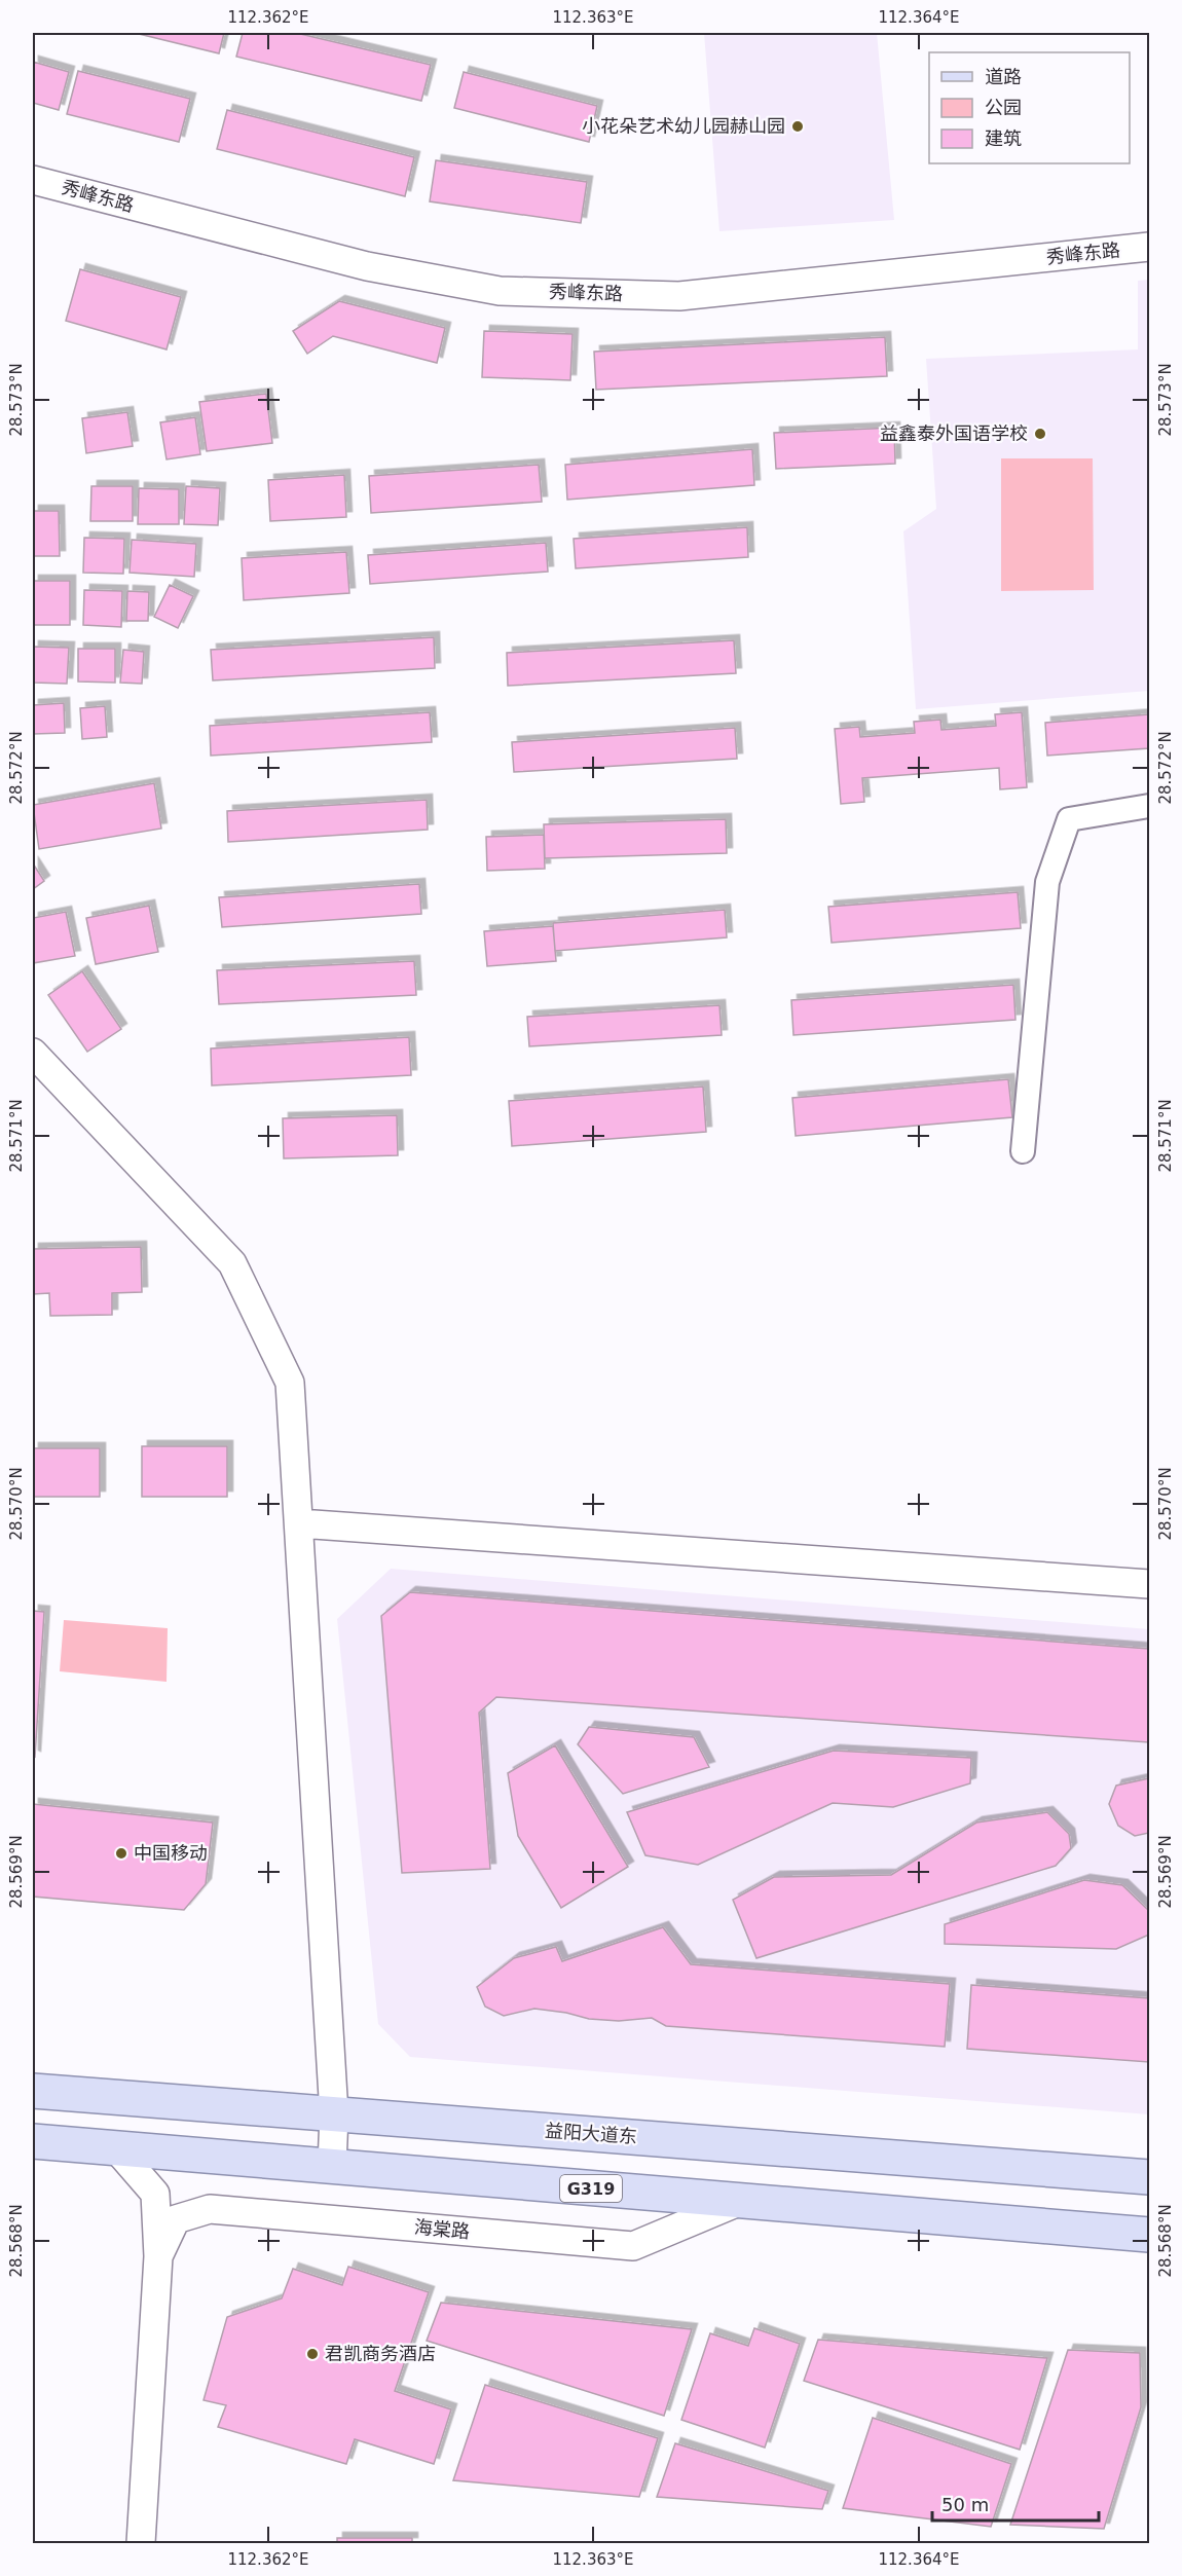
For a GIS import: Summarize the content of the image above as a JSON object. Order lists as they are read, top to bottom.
{
  "streets": {
    "main road": ["益阳大道东", "G319"],
    "street": ["秀峰东路", "海棠路"]
  },
  "crossings": [
    ["G319", "海棠路"]
  ],
  "places": [
    "小花朵艺术幼儿园赫山园",
    "益鑫泰外国语学校",
    "中国移动",
    "君凯商务酒店"
  ],
  "legend": ["道路", "公园", "建筑"],
  "scale_bar": "50 m",
  "coordinates": [
    "112.362°E",
    "112.363°E",
    "112.364°E",
    "28.573°N",
    "28.572°N",
    "28.571°N",
    "28.570°N",
    "28.569°N",
    "28.568°N"
  ]
}
